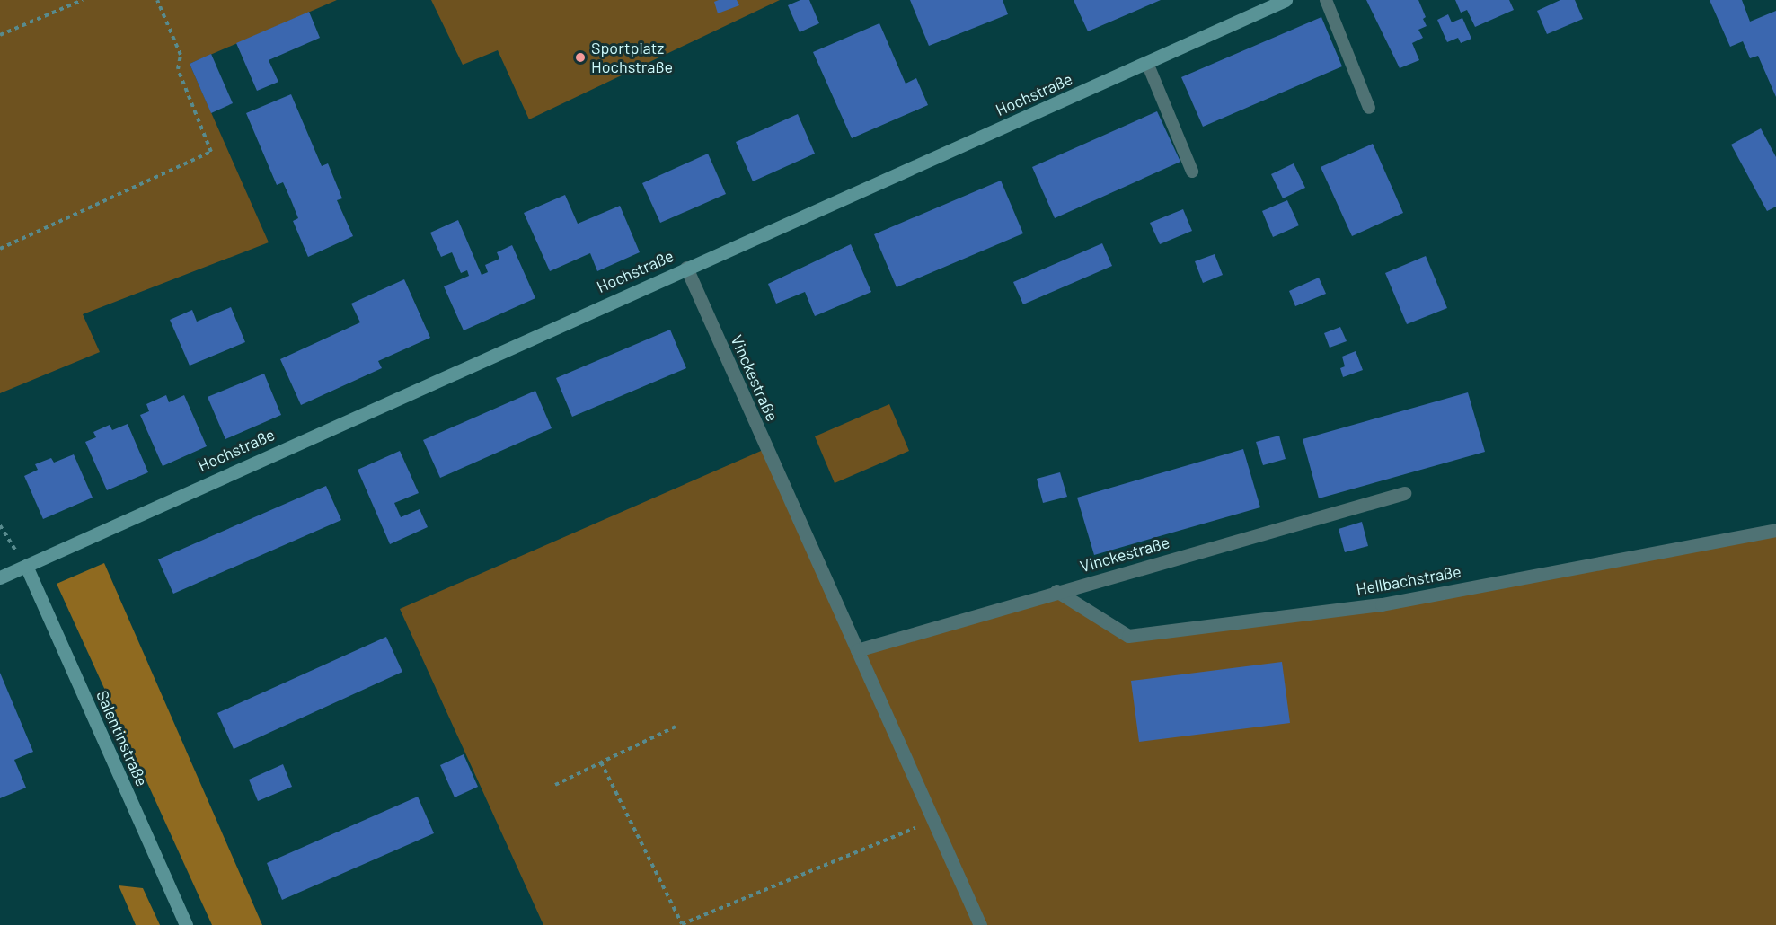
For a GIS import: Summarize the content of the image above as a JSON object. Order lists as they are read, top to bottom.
{
  "streets": {
    "street": [
      "Hochstraße",
      "Vinckestraße",
      "Hellbachstraße",
      "Salentinstraße"
    ]
  },
  "crossings": [
    ["Hochstraße", "Vinckestraße"],
    ["Hochstraße", "Salentinstraße"],
    ["Vinckestraße", "Hellbachstraße"]
  ],
  "places": ["Sportplatz Hochstraße"]
}
